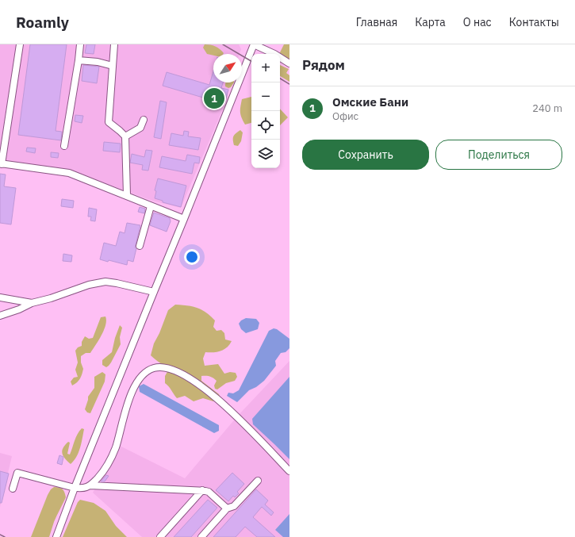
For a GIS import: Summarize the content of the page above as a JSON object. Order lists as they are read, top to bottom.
{
  "north": "top right",
  "page": {
    "header": "Roamly",
    "nav": [
      "Главная",
      "Карта",
      "О нас",
      "Контакты"
    ],
    "heading": "Рядом",
    "map_buttons": ["+", "−"],
    "list": [
      {
        "mark": "1",
        "name": "Омские Бани",
        "note": "Офис",
        "value": "240 m"
      }
    ],
    "pins": "1",
    "buttons": ["Сохранить", "Поделиться"]
  }
}
